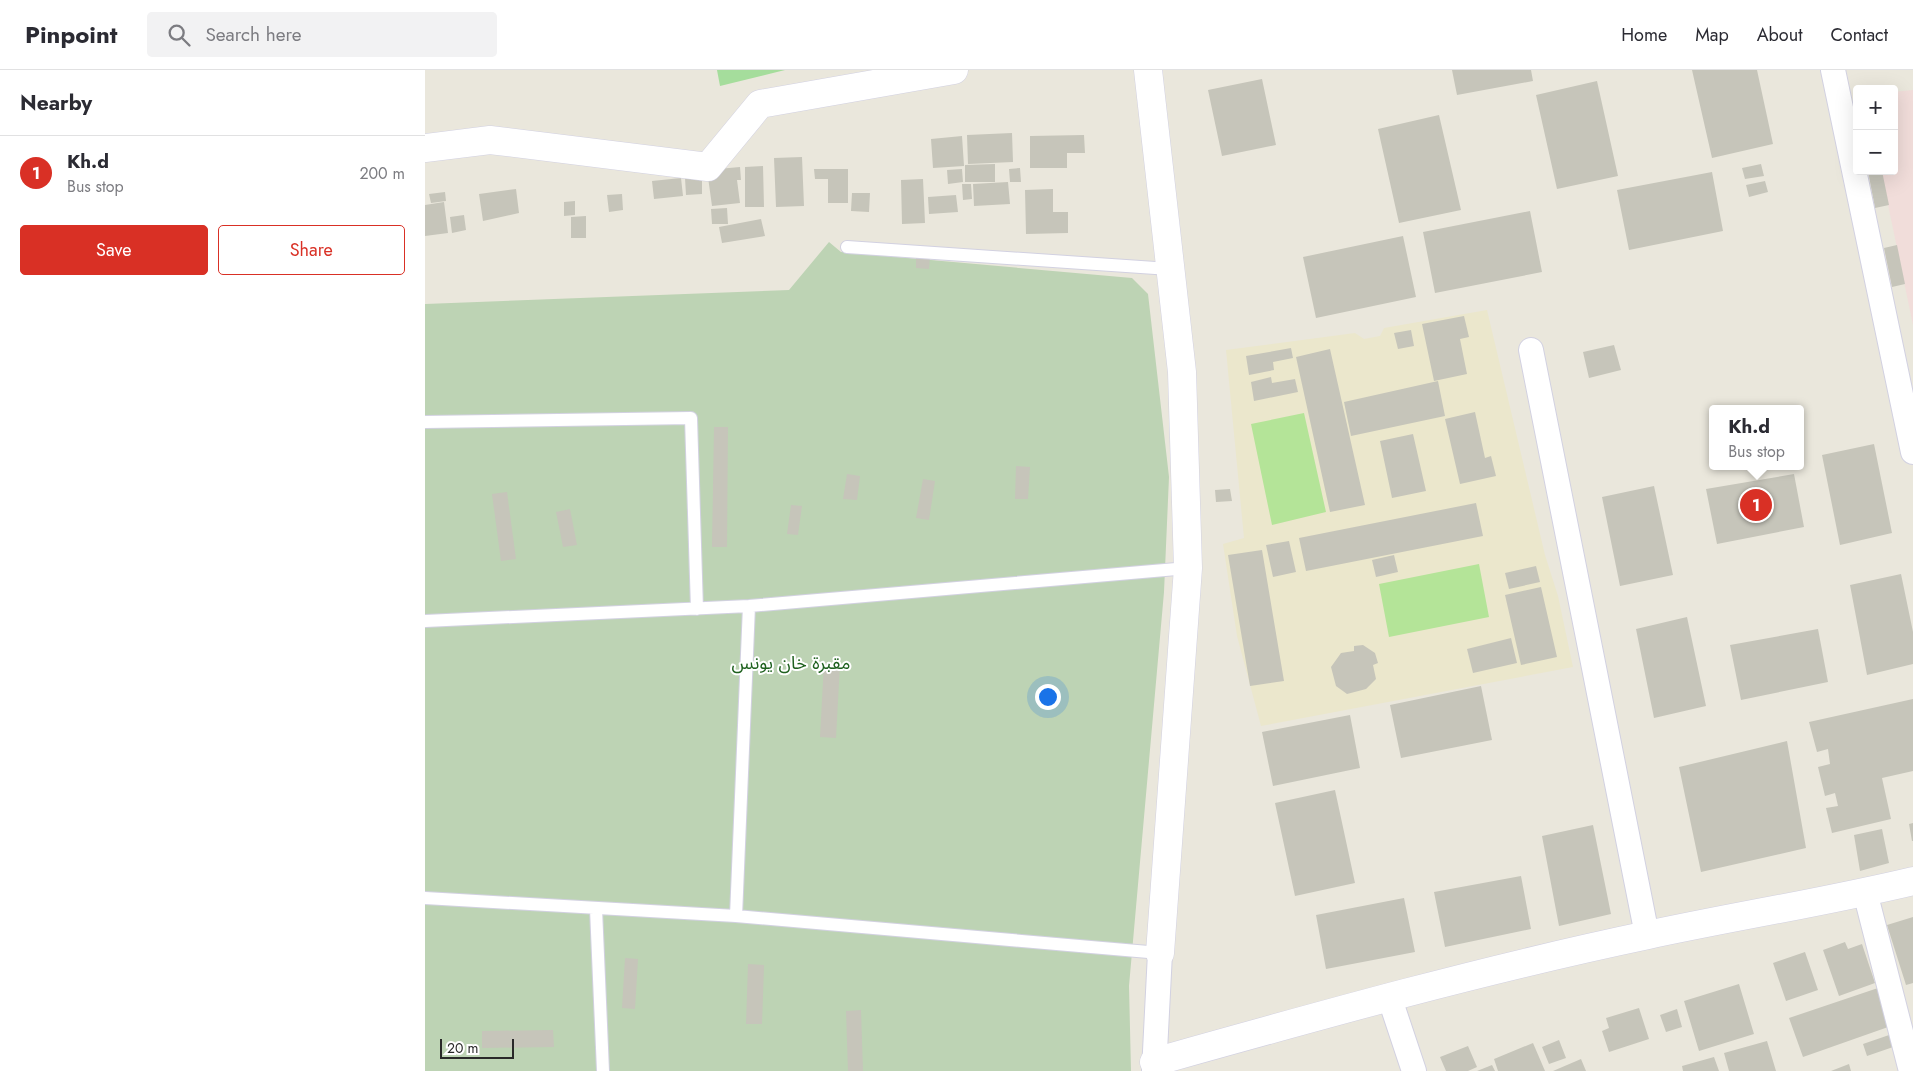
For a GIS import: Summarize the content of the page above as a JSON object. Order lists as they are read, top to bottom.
{
  "parks": ["مقبرة خان يونس"],
  "scale_bar": "20 m",
  "page": {
    "header": "Pinpoint",
    "search": "Search here",
    "nav": [
      "Home",
      "Map",
      "About",
      "Contact"
    ],
    "heading": "Nearby",
    "map_buttons": ["+", "−"],
    "list": [
      {
        "mark": "1",
        "name": "Kh.d",
        "note": "Bus stop",
        "value": "200 m"
      }
    ],
    "buttons": ["Save", "Share"],
    "popup": ["Kh.d", "Bus stop"],
    "pins": "1",
    "scale": "20 m"
  }
}
